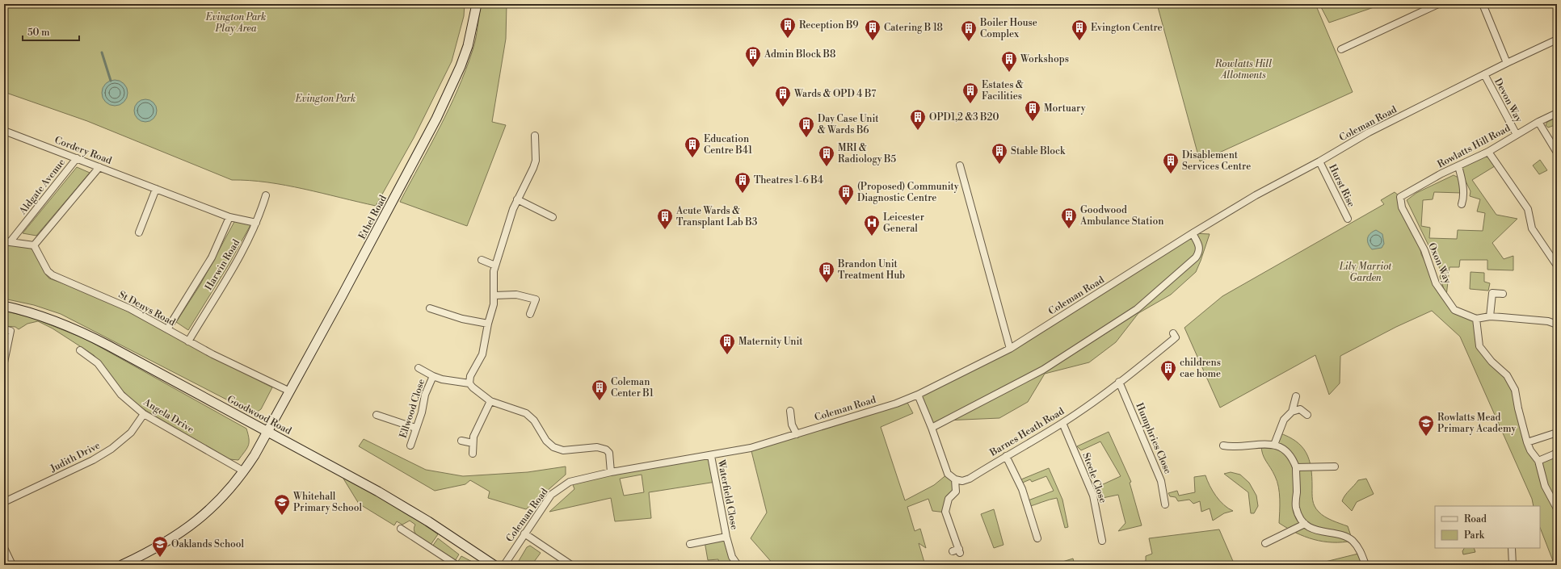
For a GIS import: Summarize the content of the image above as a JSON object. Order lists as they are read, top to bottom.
{
  "streets": {
    "street": [
      "Devon Way",
      "Coleman Road",
      "Rowlatts Hill Road",
      "Cordery Road",
      "Hurst Rise",
      "Aldgate Avenue",
      "Ethel Road",
      "Oxon Way",
      "Harwin Road",
      "St Denys Road",
      "Ellwood Close",
      "Goodwood Road",
      "Angela Drive",
      "Barnes Heath Road",
      "Humphries Close",
      "Judith Drive",
      "Steele Close",
      "Waterfield Close"
    ]
  },
  "crossings": [
    ["Devon Way", "Coleman Road"],
    ["Devon Way", "Rowlatts Hill Road"],
    ["Coleman Road", "Hurst Rise"],
    ["Coleman Road", "Waterfield Close"],
    ["Rowlatts Hill Road", "Oxon Way"],
    ["Cordery Road", "Aldgate Avenue"],
    ["Cordery Road", "Harwin Road"],
    ["Ethel Road", "St Denys Road"],
    ["Ethel Road", "Goodwood Road"],
    ["Ethel Road", "Angela Drive"],
    ["Harwin Road", "St Denys Road"],
    ["Angela Drive", "Judith Drive"],
    ["Barnes Heath Road", "Humphries Close"],
    ["Barnes Heath Road", "Steele Close"]
  ],
  "parks": [
    "Evington Park Play Area",
    "Rowlatts Hill Allotments",
    "Evington Park",
    "Lily Marriot Garden"
  ],
  "places": {
    "building": [
      "Reception B9",
      "Catering B 18",
      "Evington Centre",
      "Boiler House Complex",
      "Admin Block B8",
      "Workshops",
      "Estates & Facilities",
      "Wards & OPD 4 B7",
      "Mortuary",
      "OPD1,2 &3 B20",
      "Day Case Unit & Wards B6",
      "Education Centre B41",
      "Stable Block",
      "MRI & Radiology B5",
      "Disablement Services Centre",
      "Theatres 1-6 B4",
      "(Proposed) Community Diagnostic Centre",
      "Goodwood Ambulance Station",
      "Acute Wards & Transplant Lab B3",
      "Brandon Unit Treatment Hub",
      "Maternity Unit",
      "childrens cae home",
      "Coleman Center B1"
    ],
    "hospital": ["Leicester General"],
    "school or university": ["Rowlatts Mead Primary Academy", "Whitehall Primary School", "Oaklands School"]
  },
  "legend": ["Road", "Park"],
  "scale_bar": "50 m"
}
